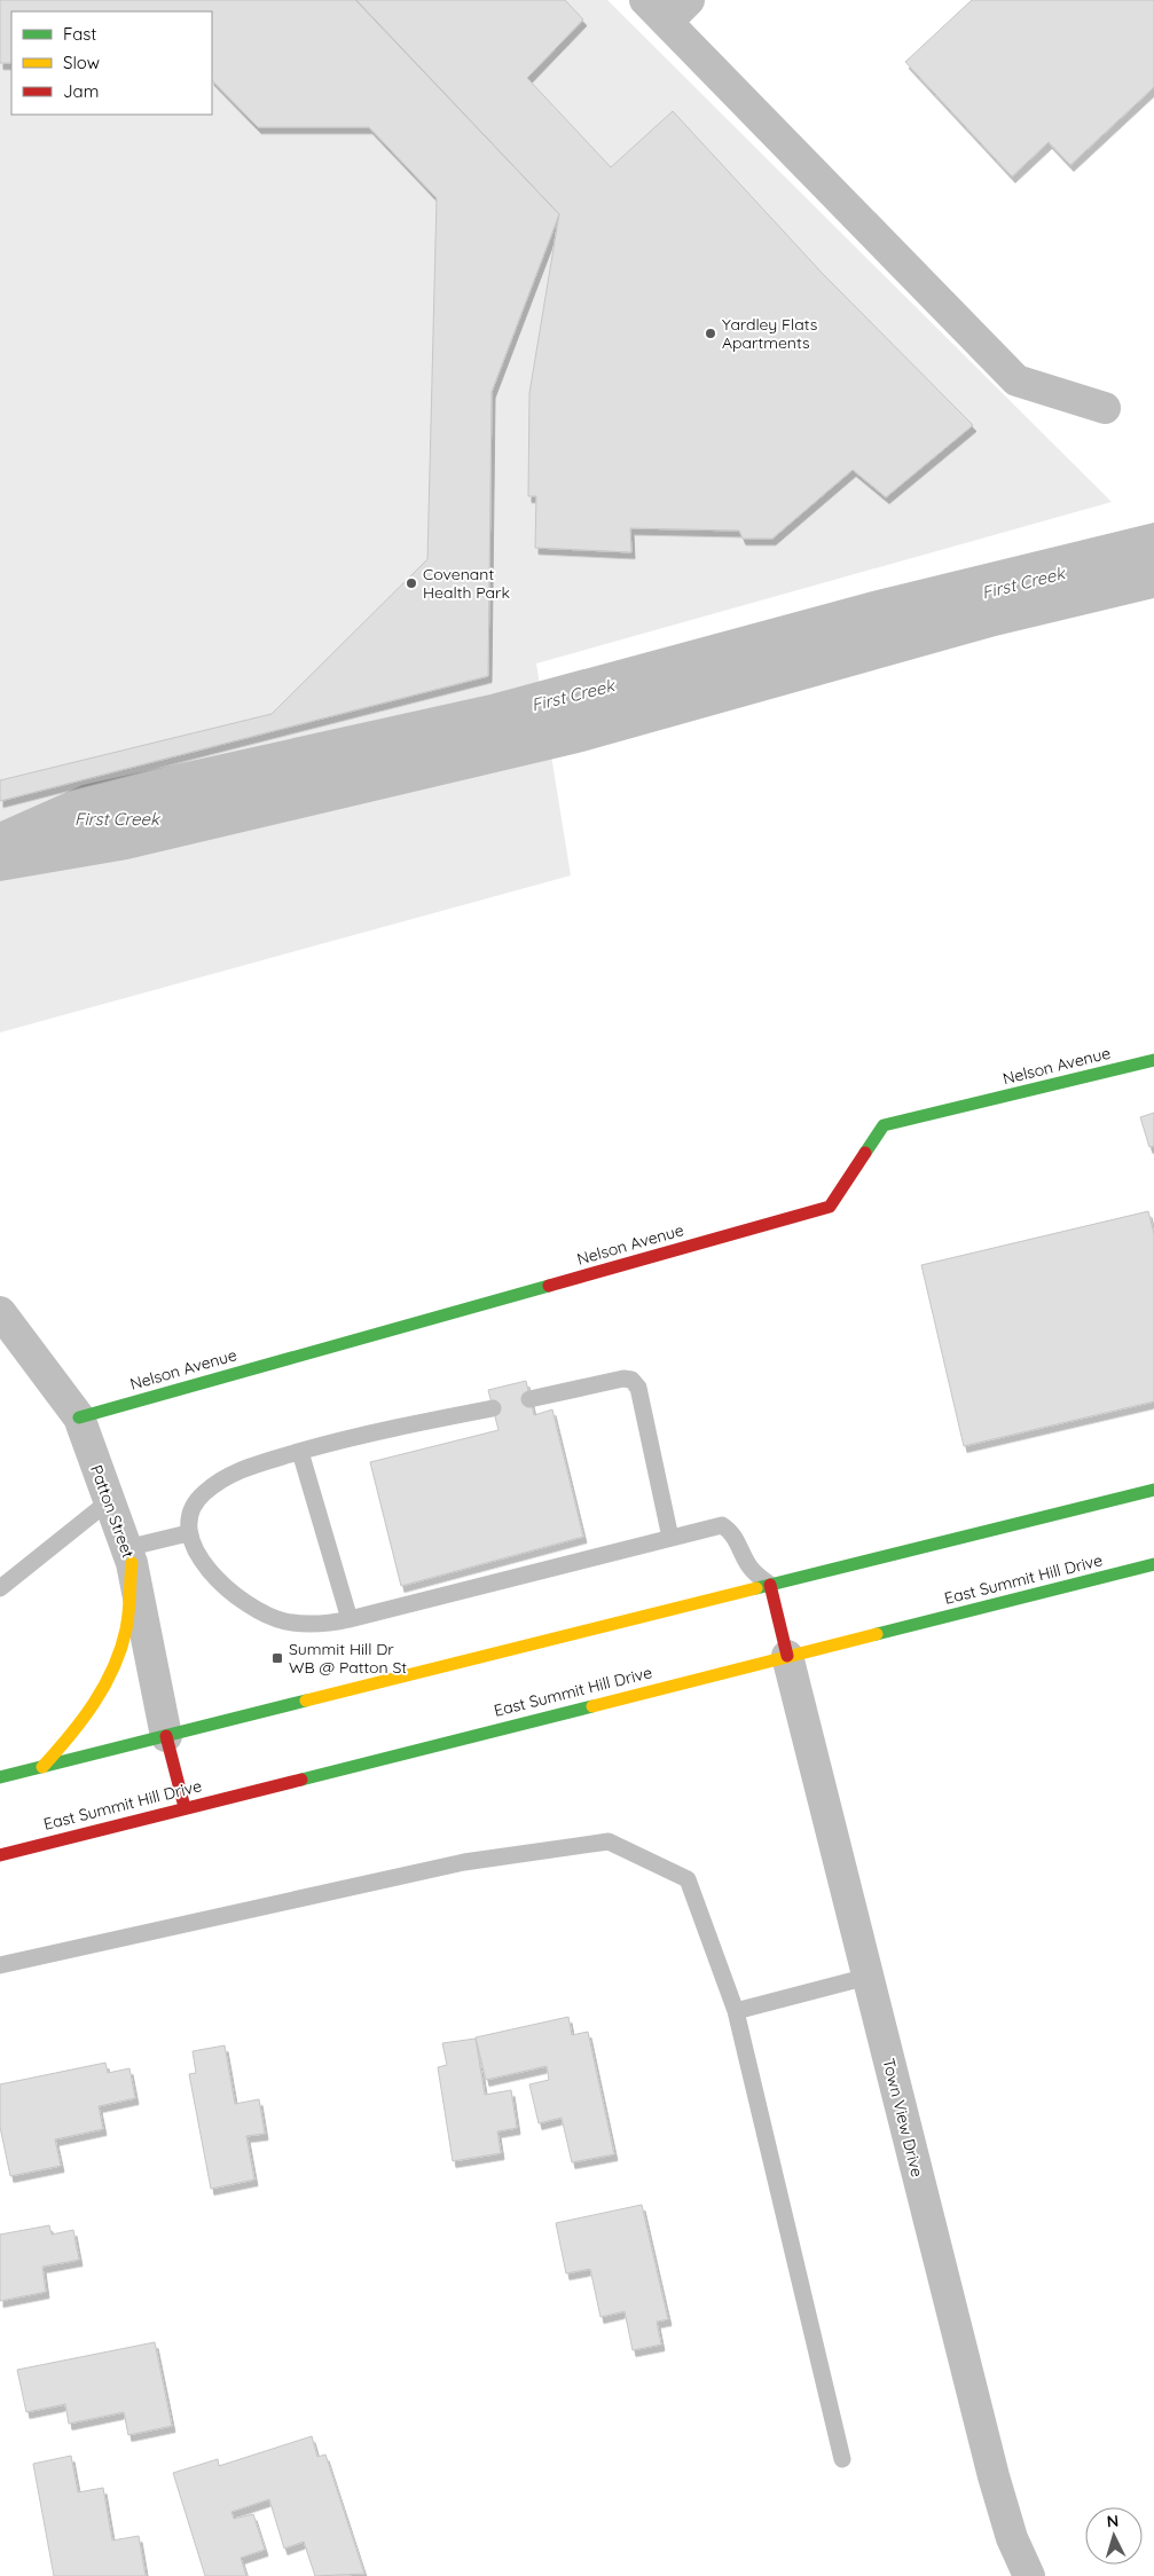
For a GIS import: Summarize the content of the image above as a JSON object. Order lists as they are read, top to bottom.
{
  "streets": {
    "main road": ["Nelson Avenue", "East Summit Hill Drive"],
    "street": ["Patton Street", "Town View Drive"]
  },
  "crossings": [
    ["Nelson Avenue", "Patton Street"],
    ["East Summit Hill Drive", "Town View Drive"]
  ],
  "water": ["First Creek"],
  "places": {
    "other": ["Yardley Flats Apartments", "Covenant Health Park"],
    "transit": ["Summit Hill Dr WB @ Patton St"]
  },
  "legend": ["Fast", "Slow", "Jam"],
  "north": "top"
}
